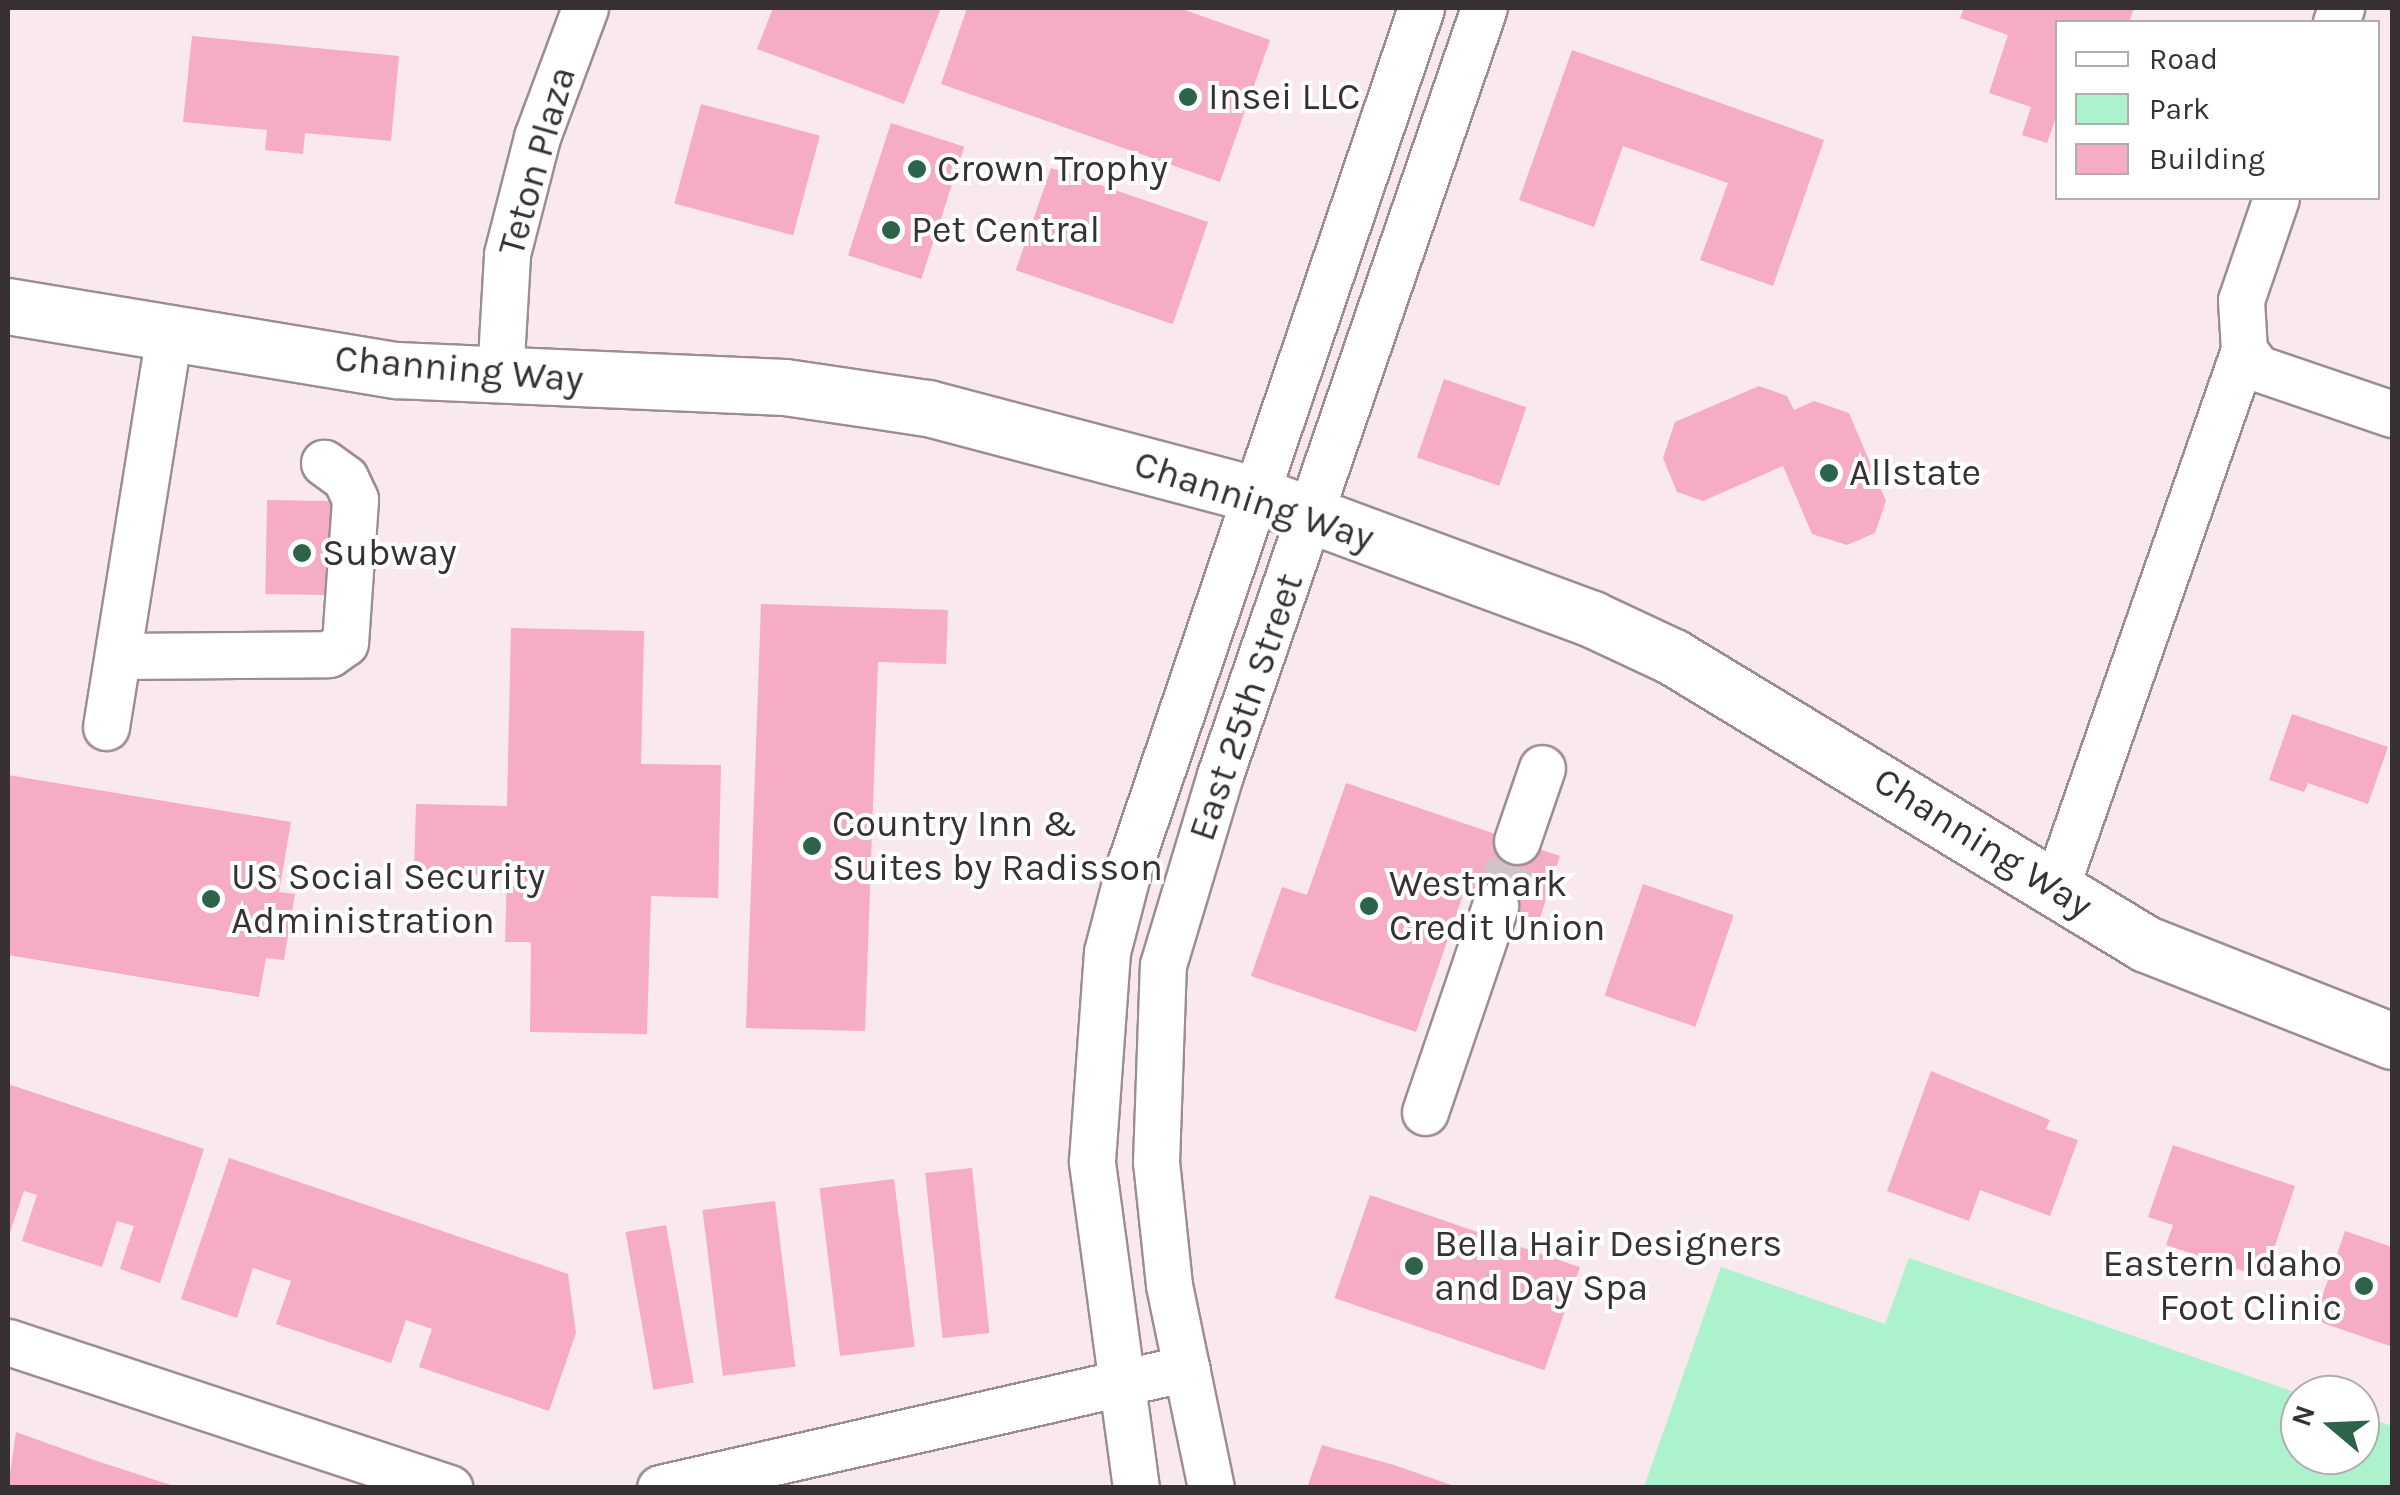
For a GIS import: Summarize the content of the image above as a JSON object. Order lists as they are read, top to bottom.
{
  "streets": {
    "main road": ["Channing Way"],
    "street": ["Teton Plaza", "East 25th Street"]
  },
  "crossings": [
    ["Teton Plaza", "Channing Way"],
    ["Channing Way", "East 25th Street"]
  ],
  "places": [
    "Insei LLC",
    "Crown Trophy",
    "Pet Central",
    "Allstate",
    "Subway",
    "Country Inn & Suites by Radisson",
    "US Social Security Administration",
    "Westmark Credit Union",
    "Bella Hair Designers and Day Spa",
    "Eastern Idaho Foot Clinic"
  ],
  "legend": ["Road", "Park", "Building"],
  "north": "left"
}
